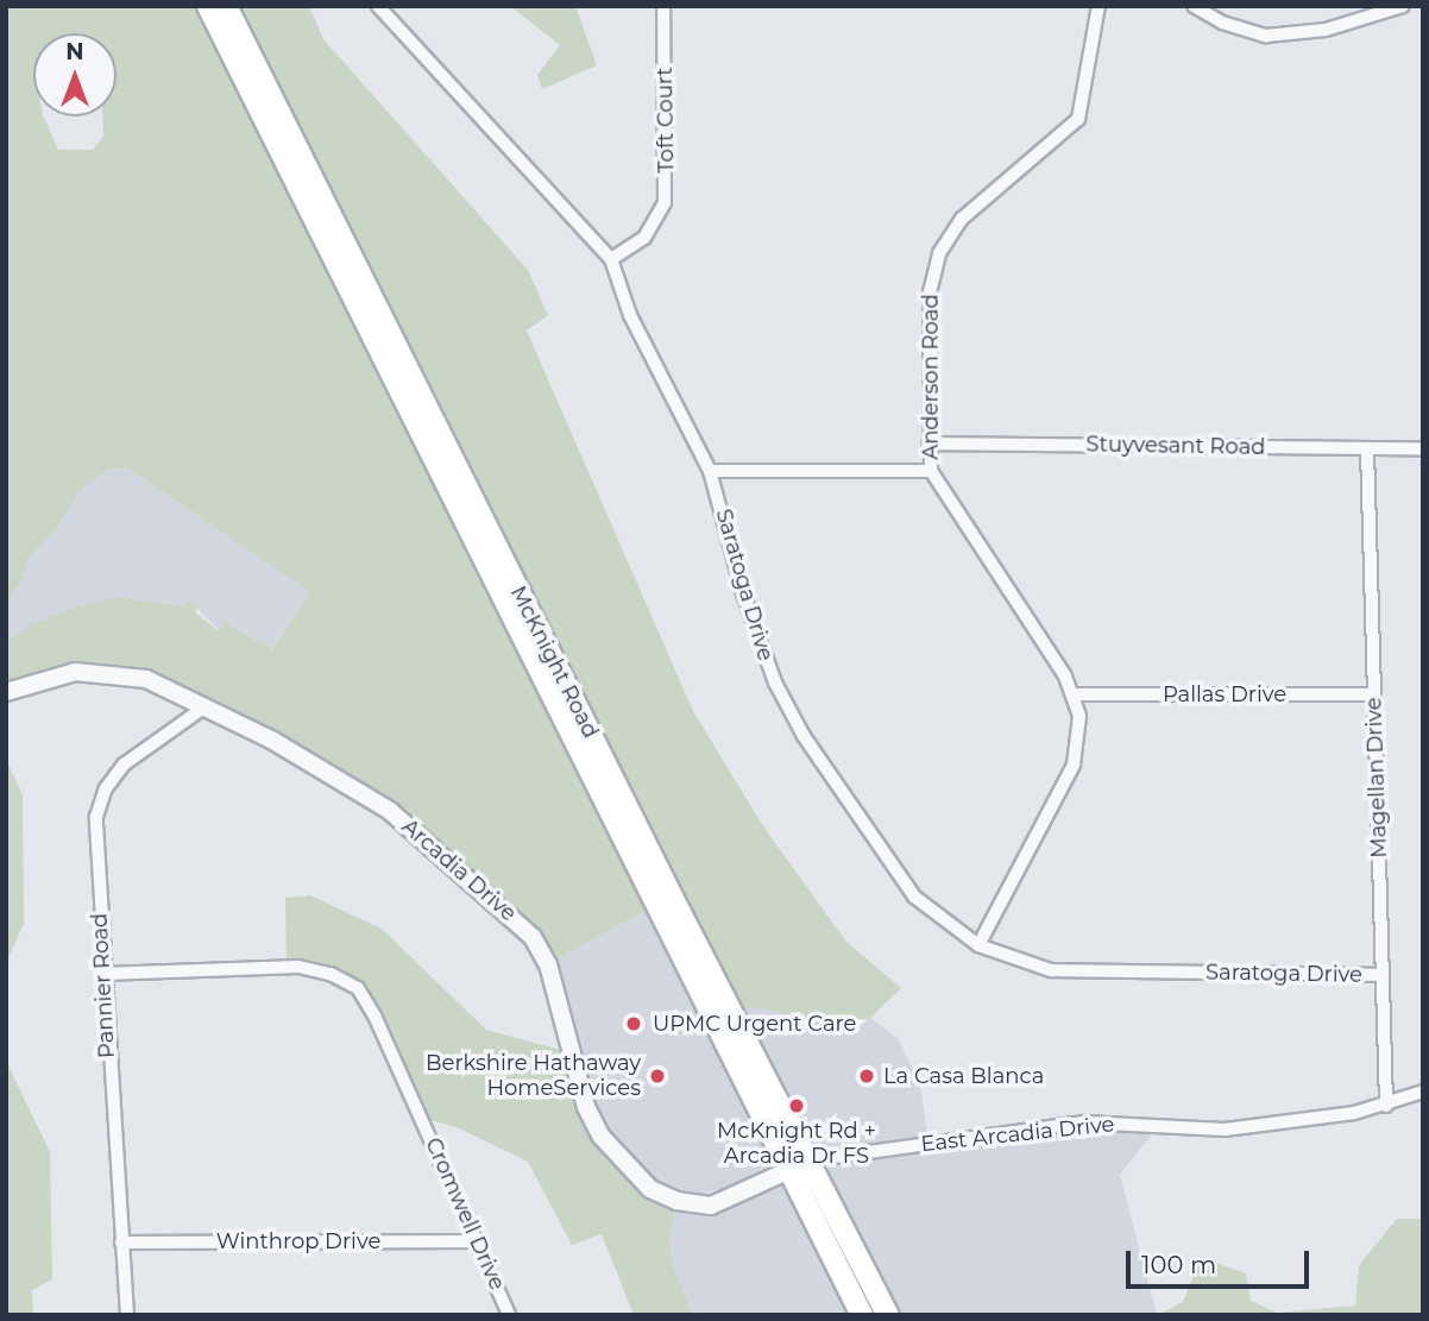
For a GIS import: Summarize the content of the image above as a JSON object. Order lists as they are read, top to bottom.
{
  "streets": {
    "highway": ["McKnight Road"],
    "street": [
      "Toft Court",
      "Anderson Road",
      "Stuyvesant Road",
      "Saratoga Drive",
      "Pallas Drive",
      "Magellan Drive",
      "Arcadia Drive",
      "Pannier Road",
      "East Arcadia Drive",
      "Cromwell Drive",
      "Winthrop Drive"
    ]
  },
  "crossings": [
    ["Toft Court", "Saratoga Drive"],
    ["Anderson Road", "Stuyvesant Road"],
    ["Anderson Road", "Saratoga Drive"],
    ["Anderson Road", "Pallas Drive"],
    ["Stuyvesant Road", "Magellan Drive"],
    ["Saratoga Drive", "Magellan Drive"],
    ["McKnight Road", "Arcadia Drive"],
    ["McKnight Road", "East Arcadia Drive"],
    ["Pallas Drive", "Magellan Drive"],
    ["Magellan Drive", "East Arcadia Drive"],
    ["Arcadia Drive", "Pannier Road"],
    ["Arcadia Drive", "East Arcadia Drive"],
    ["Pannier Road", "Cromwell Drive"],
    ["Pannier Road", "Winthrop Drive"],
    ["Cromwell Drive", "Winthrop Drive"]
  ],
  "places": [
    "UPMC Urgent Care",
    "Berkshire Hathaway HomeServices",
    "La Casa Blanca",
    "McKnight Rd + Arcadia Dr FS"
  ],
  "scale_bar": "100 m",
  "north": "top"
}
